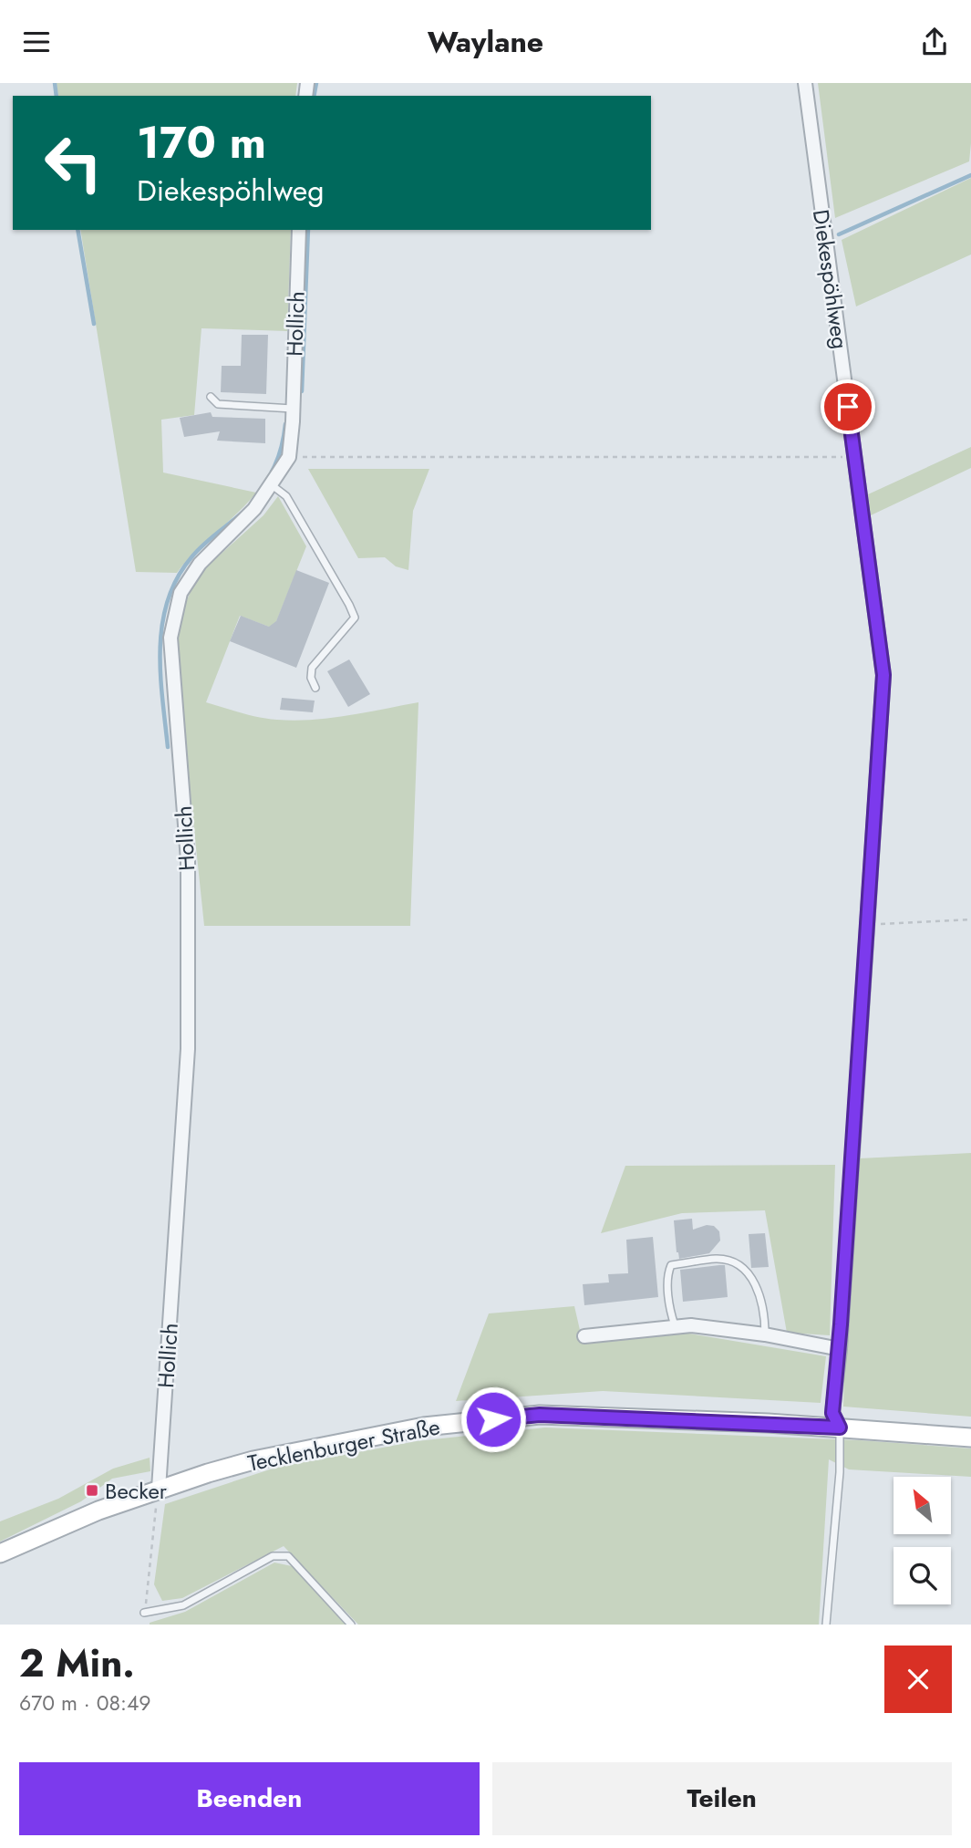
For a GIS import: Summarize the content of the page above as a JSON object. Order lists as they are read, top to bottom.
{
  "streets": {
    "main road": ["Tecklenburger Straße"],
    "street": ["Diekespöhlweg", "Hollich"]
  },
  "crossings": [
    ["Diekespöhlweg", "Tecklenburger Straße"],
    ["Hollich", "Tecklenburger Straße"]
  ],
  "places": {
    "transit": ["Becker"]
  },
  "north": "top left",
  "page": {
    "header": "Waylane",
    "turn": ["170 m", "Diekespöhlweg"],
    "heading": ["2 Min.", "670 m · 08:49"],
    "buttons": ["Beenden", "Teilen"]
  }
}
